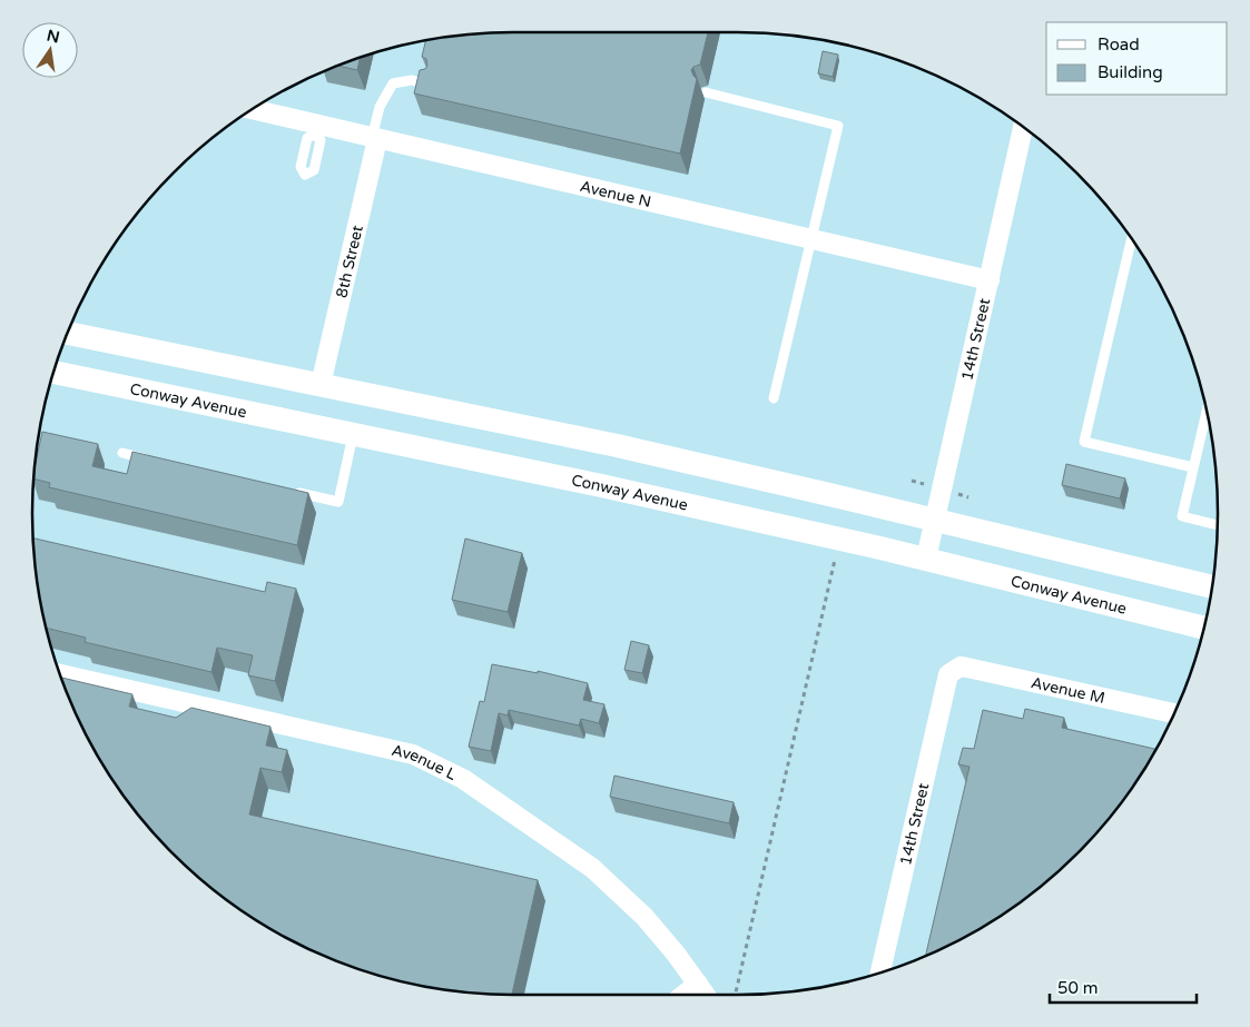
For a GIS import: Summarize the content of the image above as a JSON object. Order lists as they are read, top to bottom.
{
  "streets": {
    "street": [
      "Avenue N",
      "8th Street",
      "14th Street",
      "Conway Avenue",
      "Avenue M",
      "Avenue L"
    ]
  },
  "crossings": [
    ["Avenue N", "8th Street"],
    ["Avenue N", "14th Street"],
    ["14th Street", "Conway Avenue"],
    ["14th Street", "Avenue M"]
  ],
  "legend": ["Road", "Building"],
  "scale_bar": "50 m",
  "north": "top"
}
